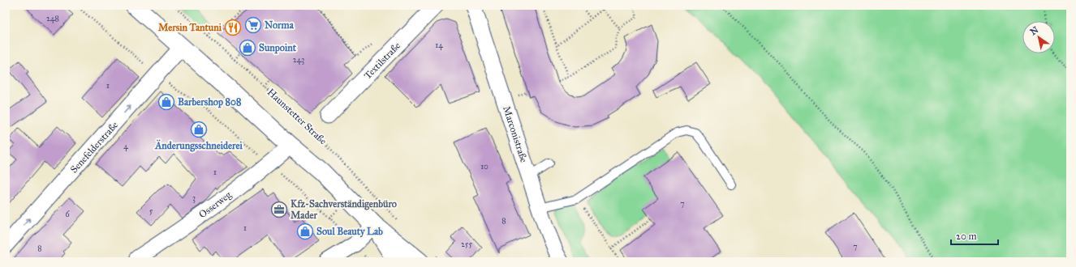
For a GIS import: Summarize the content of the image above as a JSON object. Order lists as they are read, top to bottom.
{
  "streets": {
    "street": [
      "Textilstraße",
      "Marconistraße",
      "Senefelderstraße",
      "Osserweg"
    ],
    "path": ["Haunstetter Straße"]
  },
  "one_way": ["Senefelderstraße"],
  "places": {
    "supermarket": ["Norma"],
    "restaurant": ["Mersin Tantuni"],
    "shop": [
      "Sunpoint",
      "Barbershop 808",
      "Änderungsschneiderei",
      "Soul Beauty Lab"
    ],
    "office": ["Kfz-Sachverständigenbüro Mader"]
  },
  "house_numbers": [
    "248",
    "14",
    "243",
    "1",
    "4",
    "10",
    "1",
    "3",
    "7",
    "5",
    "6",
    "8",
    "1",
    "255",
    "7",
    "8"
  ],
  "scale_bar": "20 m",
  "north": "top left"
}
